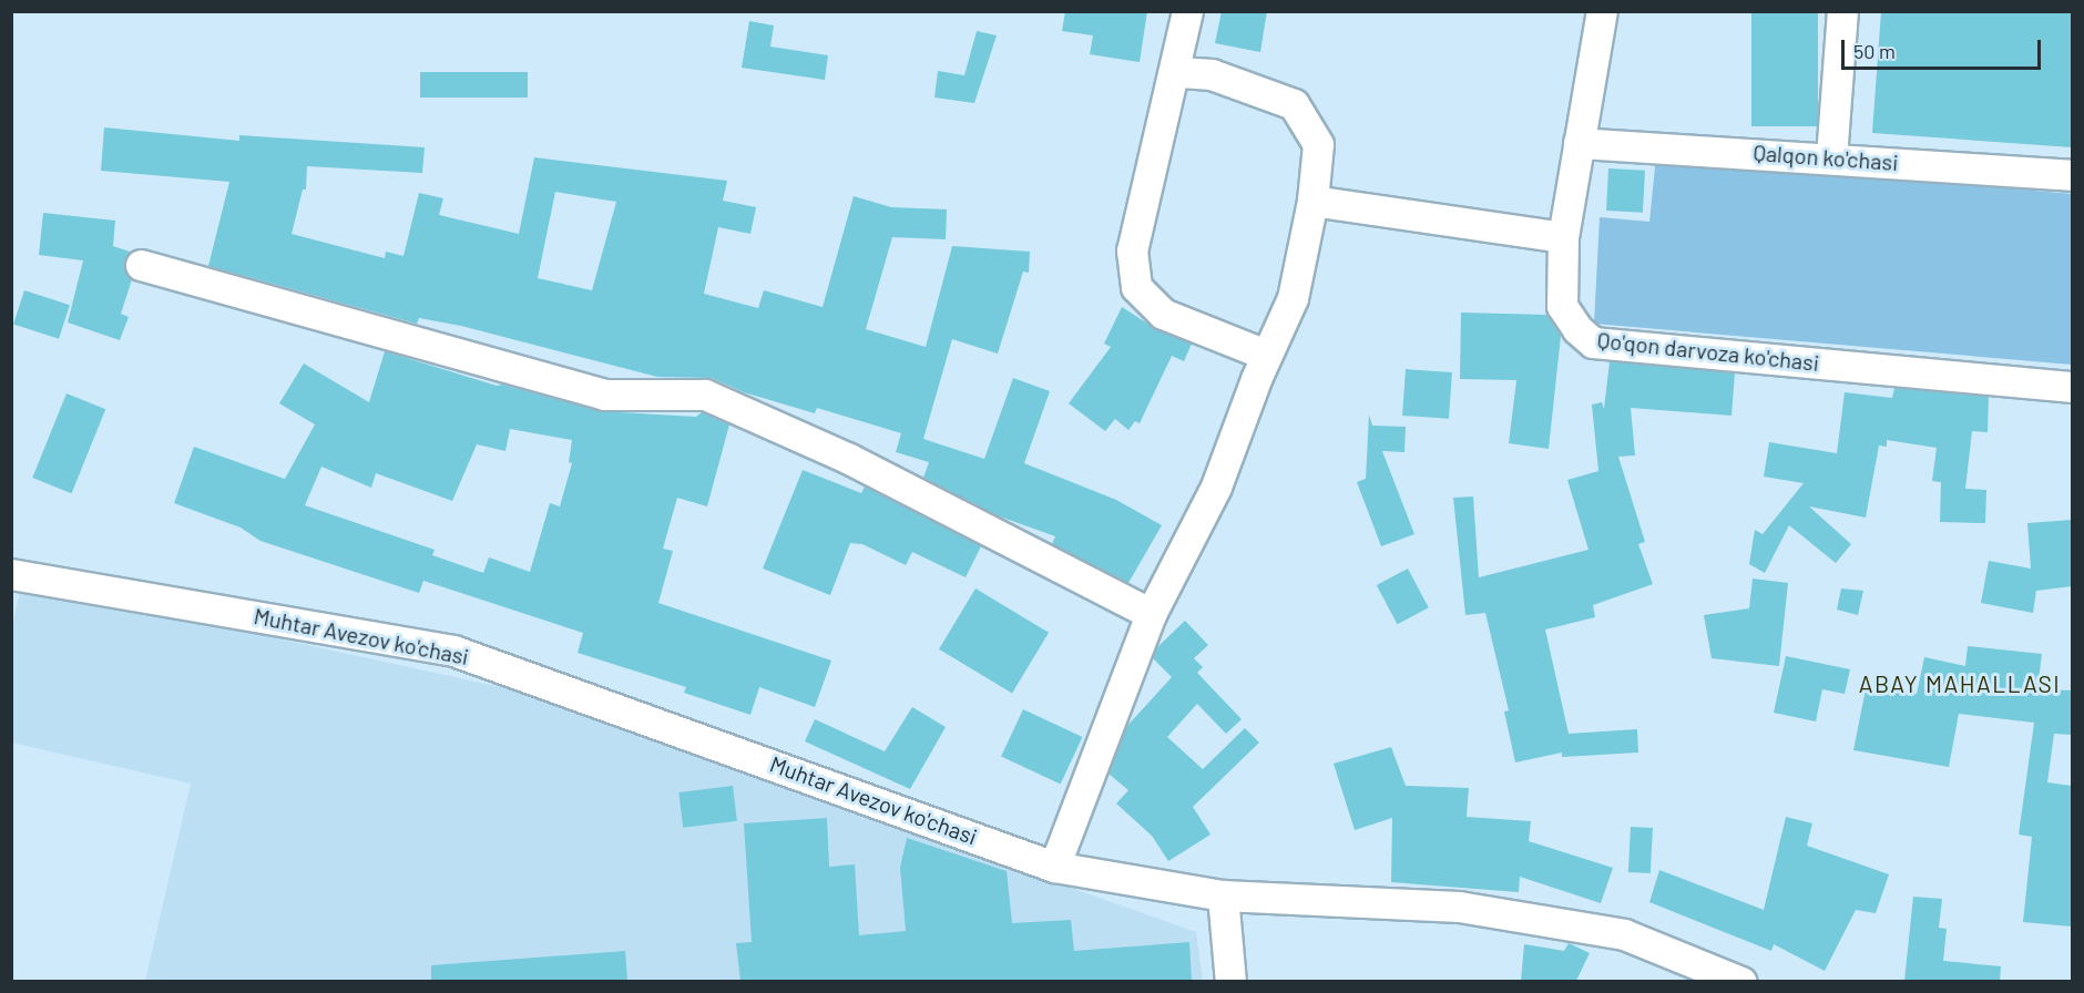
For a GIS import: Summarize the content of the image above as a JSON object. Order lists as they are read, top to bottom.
{
  "streets": {
    "street": ["Qalqon ko'chasi", "Qo'qon darvoza ko'chasi", "Muhtar Avezov ko'chasi"]
  },
  "crossings": [
    ["Qalqon ko'chasi", "Qo'qon darvoza ko'chasi"]
  ],
  "districts": ["ABAY MAHALLASI"],
  "scale_bar": "50 m"
}
